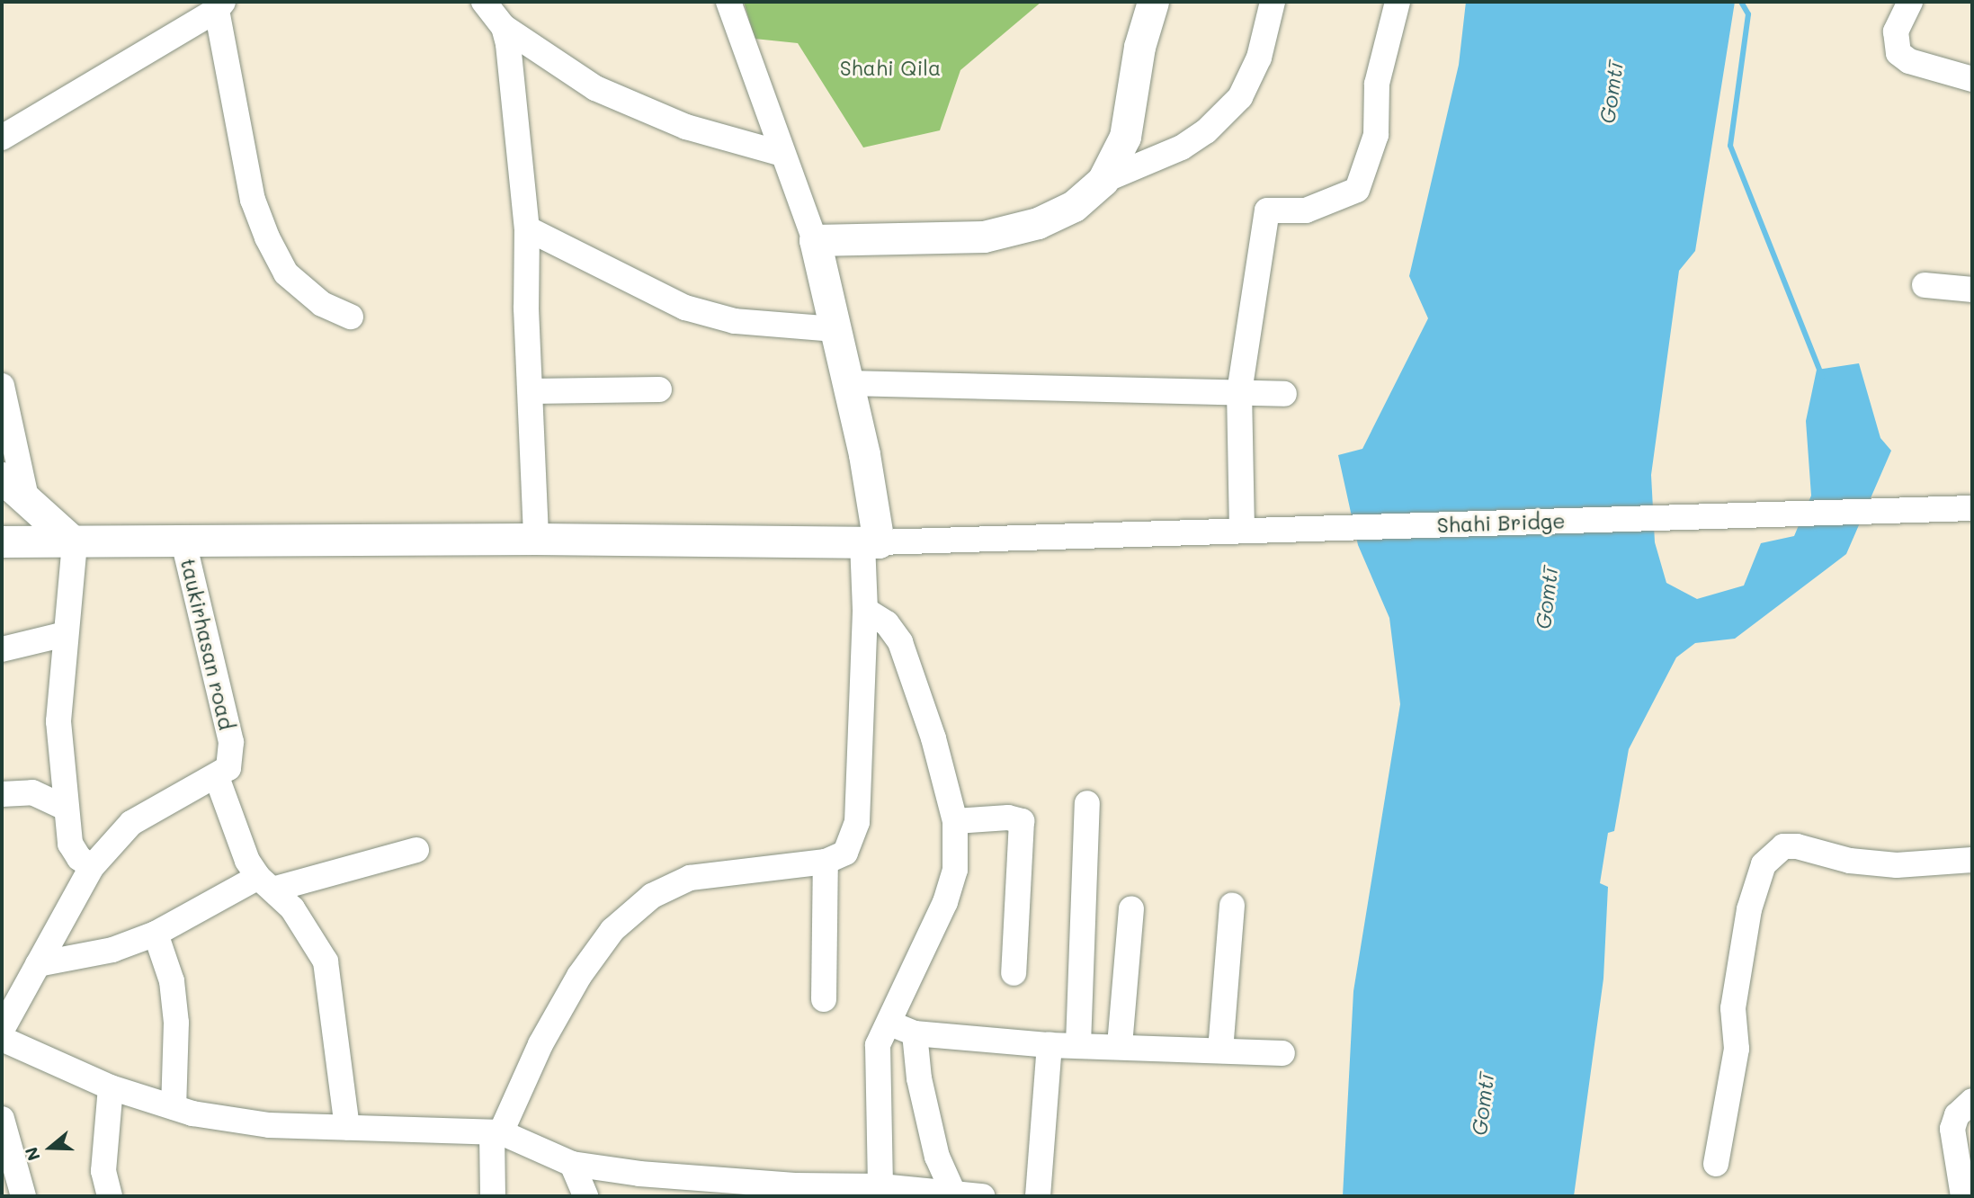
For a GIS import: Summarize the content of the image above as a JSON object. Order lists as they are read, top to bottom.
{
  "streets": {
    "street": ["Shahi Bridge", "taukirhasan road"]
  },
  "water": ["Gomtī"],
  "parks": ["Shahi Qila"],
  "north": "left"
}
